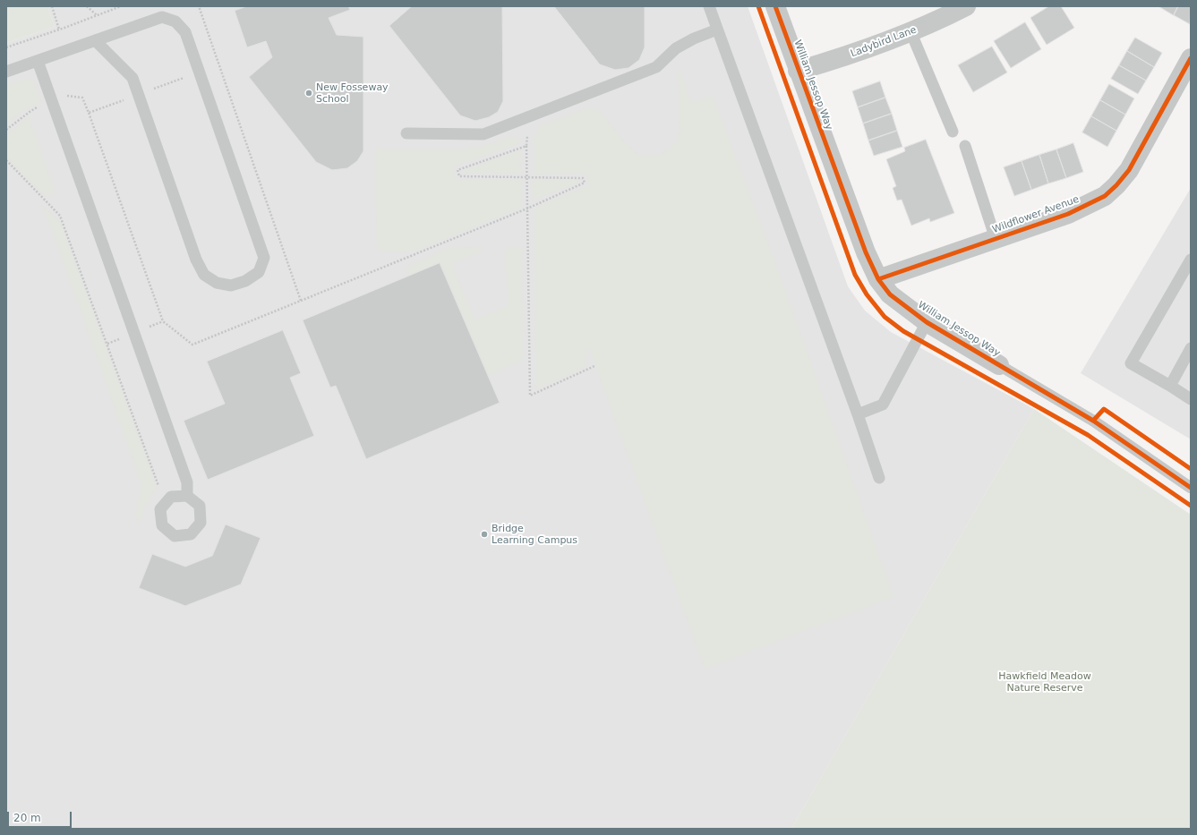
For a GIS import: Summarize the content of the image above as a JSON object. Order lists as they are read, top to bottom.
{
  "streets": {
    "street": ["Ladybird Lane", "William Jessop Way", "Wildflower Avenue"]
  },
  "crossings": [
    ["Ladybird Lane", "William Jessop Way"],
    ["William Jessop Way", "Wildflower Avenue"]
  ],
  "parks": ["Hawkfield Meadow Nature Reserve"],
  "places": ["New Fosseway School", "Bridge Learning Campus"],
  "scale_bar": "20 m"
}
